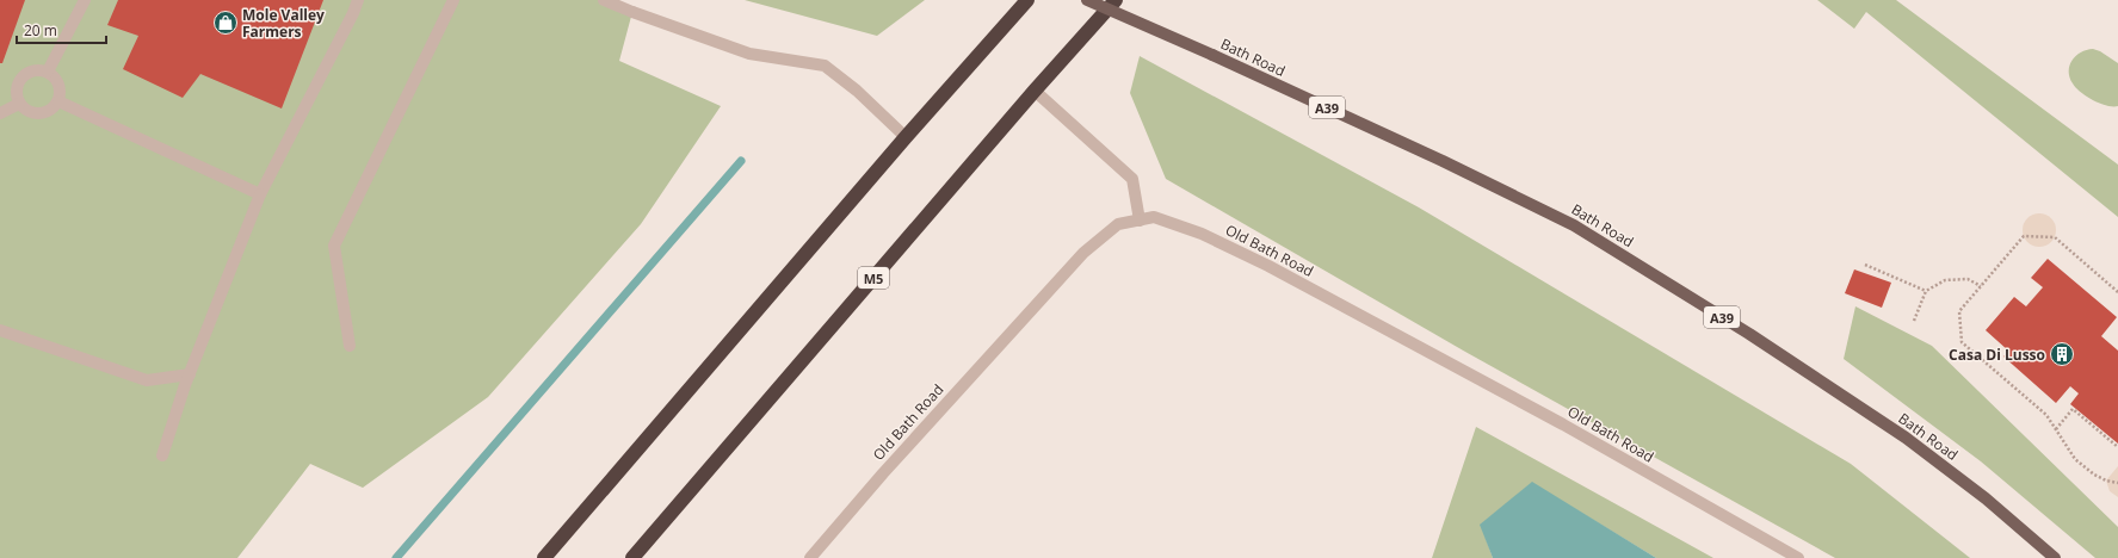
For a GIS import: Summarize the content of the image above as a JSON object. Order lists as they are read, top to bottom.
{
  "streets": {
    "highway": ["M5"],
    "main road": ["Bath Road", "A39"],
    "street": ["Old Bath Road"]
  },
  "places": {
    "shop": ["Mole Valley Farmers"],
    "building": ["Casa Di Lusso"]
  },
  "scale_bar": "20 m"
}
